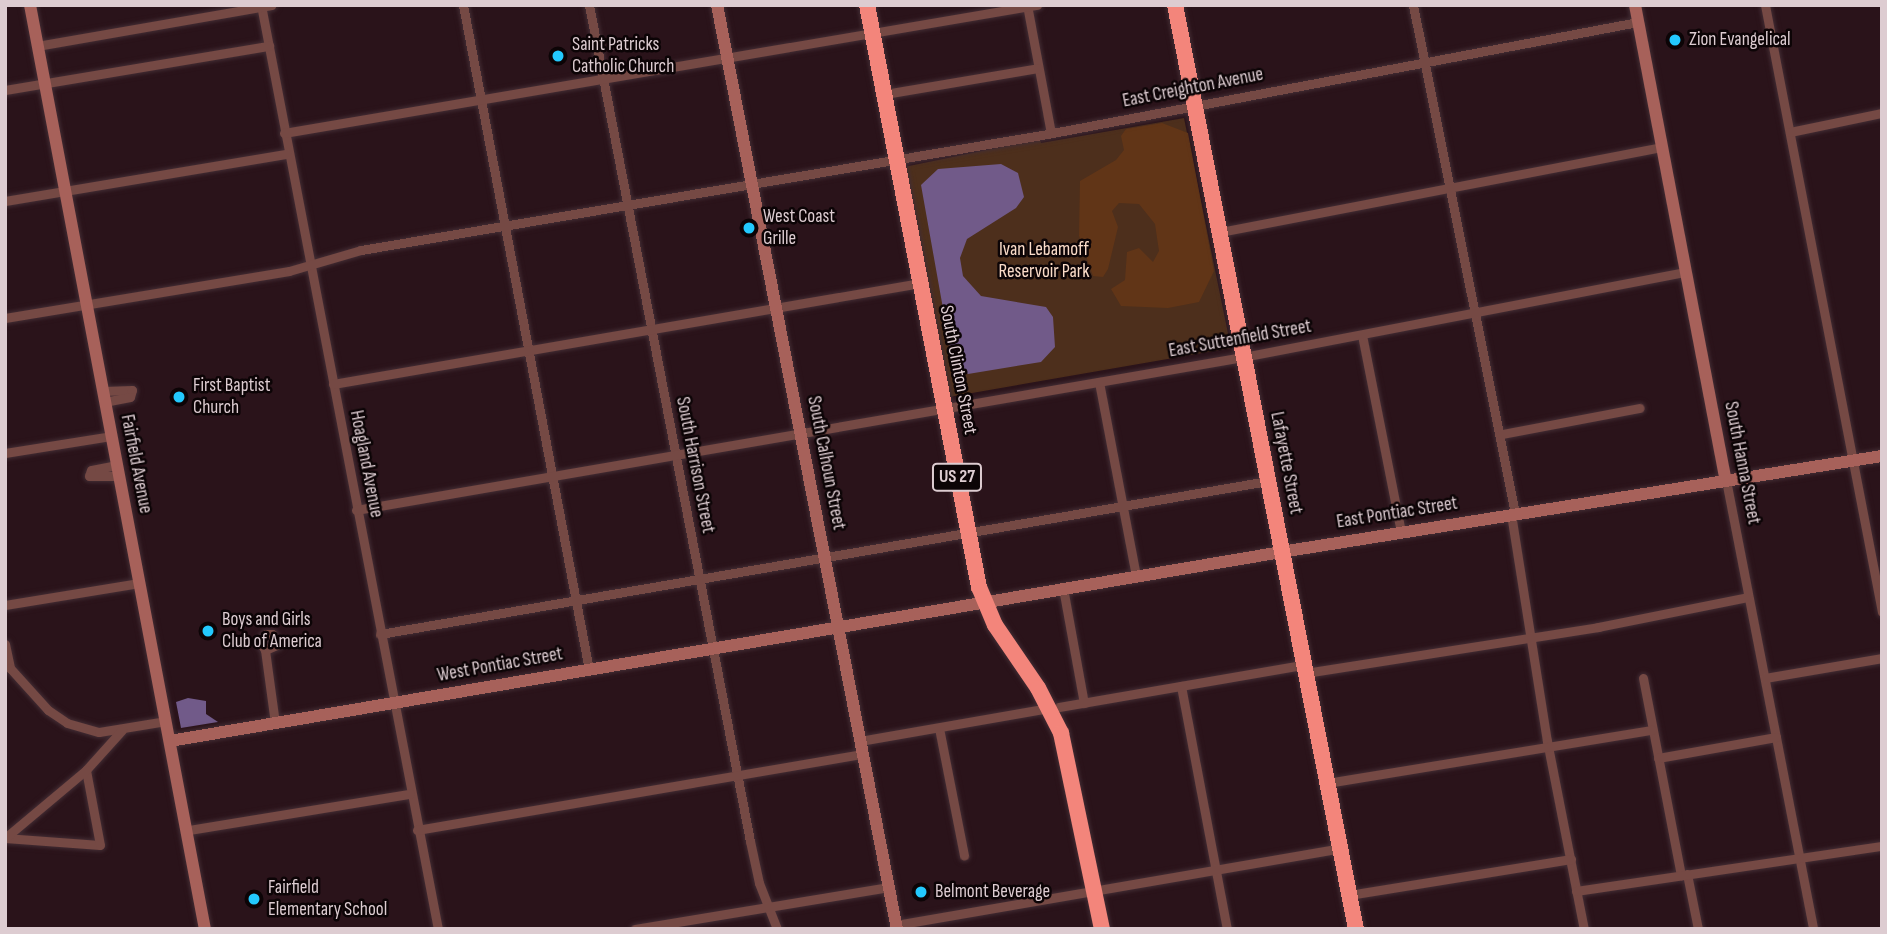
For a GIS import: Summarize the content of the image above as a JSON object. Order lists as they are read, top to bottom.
{
  "streets": {
    "highway": ["South Clinton Street", "Lafayette Street", "US 27"],
    "street": [
      "East Creighton Avenue",
      "East Suttenfield Street",
      "South Calhoun Street",
      "South Hanna Street",
      "Fairfield Avenue",
      "Hoagland Avenue",
      "South Harrison Street",
      "East Pontiac Street",
      "West Pontiac Street"
    ]
  },
  "crossings": [
    ["East Creighton Avenue", "South Clinton Street"],
    ["East Creighton Avenue", "South Calhoun Street"],
    ["East Creighton Avenue", "Lafayette Street"],
    ["East Creighton Avenue", "South Hanna Street"],
    ["East Creighton Avenue", "Fairfield Avenue"],
    ["East Creighton Avenue", "Hoagland Avenue"],
    ["East Creighton Avenue", "South Harrison Street"],
    ["East Suttenfield Street", "South Clinton Street"],
    ["East Suttenfield Street", "South Calhoun Street"],
    ["East Suttenfield Street", "Lafayette Street"],
    ["East Suttenfield Street", "South Hanna Street"],
    ["East Suttenfield Street", "Hoagland Avenue"],
    ["East Suttenfield Street", "South Harrison Street"],
    ["South Clinton Street", "East Pontiac Street"],
    ["South Calhoun Street", "East Pontiac Street"],
    ["South Calhoun Street", "West Pontiac Street"],
    ["Lafayette Street", "East Pontiac Street"],
    ["South Hanna Street", "East Pontiac Street"],
    ["Fairfield Avenue", "West Pontiac Street"],
    ["Hoagland Avenue", "West Pontiac Street"],
    ["South Harrison Street", "West Pontiac Street"],
    ["East Pontiac Street", "West Pontiac Street"]
  ],
  "parks": ["Ivan Lebamoff Reservoir Park"],
  "places": [
    "Zion Evangelical",
    "Saint Patricks Catholic Church",
    "West Coast Grille",
    "First Baptist Church",
    "Boys and Girls Club of America",
    "Belmont Beverage",
    "Fairfield Elementary School"
  ]
}
